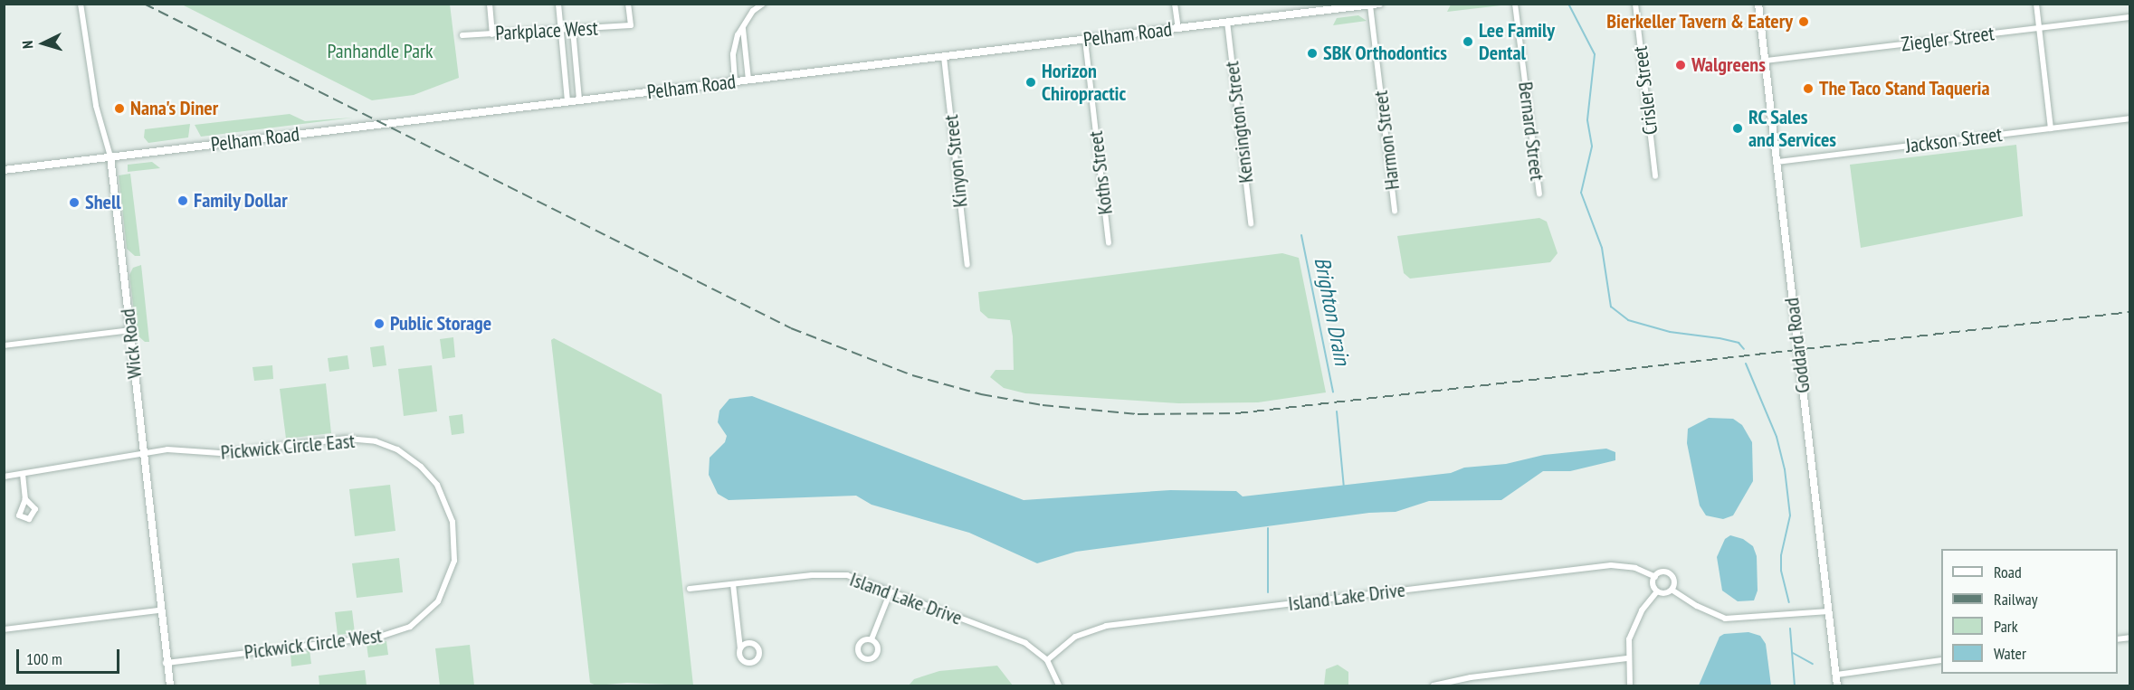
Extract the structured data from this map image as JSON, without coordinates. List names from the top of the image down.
{
  "streets": {
    "main road": ["Pelham Road", "Goddard Road"],
    "street": [
      "Parkplace West",
      "Ziegler Street",
      "Crisler Street",
      "Kensington Street",
      "Bernard Street",
      "Harmon Street",
      "Jackson Street",
      "Kinyon Street",
      "Koths Street",
      "Wick Road",
      "Pickwick Circle East",
      "Island Lake Drive",
      "Pickwick Circle West"
    ]
  },
  "crossings": [
    ["Pelham Road", "Kensington Street"],
    ["Pelham Road", "Harmon Street"],
    ["Pelham Road", "Kinyon Street"],
    ["Pelham Road", "Koths Street"],
    ["Pelham Road", "Wick Road"],
    ["Ziegler Street", "Goddard Road"],
    ["Jackson Street", "Goddard Road"],
    ["Wick Road", "Pickwick Circle East"],
    ["Wick Road", "Pickwick Circle West"],
    ["Pickwick Circle East", "Pickwick Circle West"]
  ],
  "water": ["Brighton Drain"],
  "parks": ["Panhandle Park"],
  "places": [
    "Bierkeller Tavern & Eatery",
    "Lee Family Dental",
    "SBK Orthodontics",
    "Walgreens",
    "Horizon Chiropractic",
    "The Taco Stand Taqueria",
    "Nana's Diner",
    "RC Sales and Services",
    "Family Dollar",
    "Shell",
    "Public Storage"
  ],
  "legend": [
    "Road",
    "Railway",
    "Park",
    "Water"
  ],
  "scale_bar": "100 m",
  "north": "left"
}
